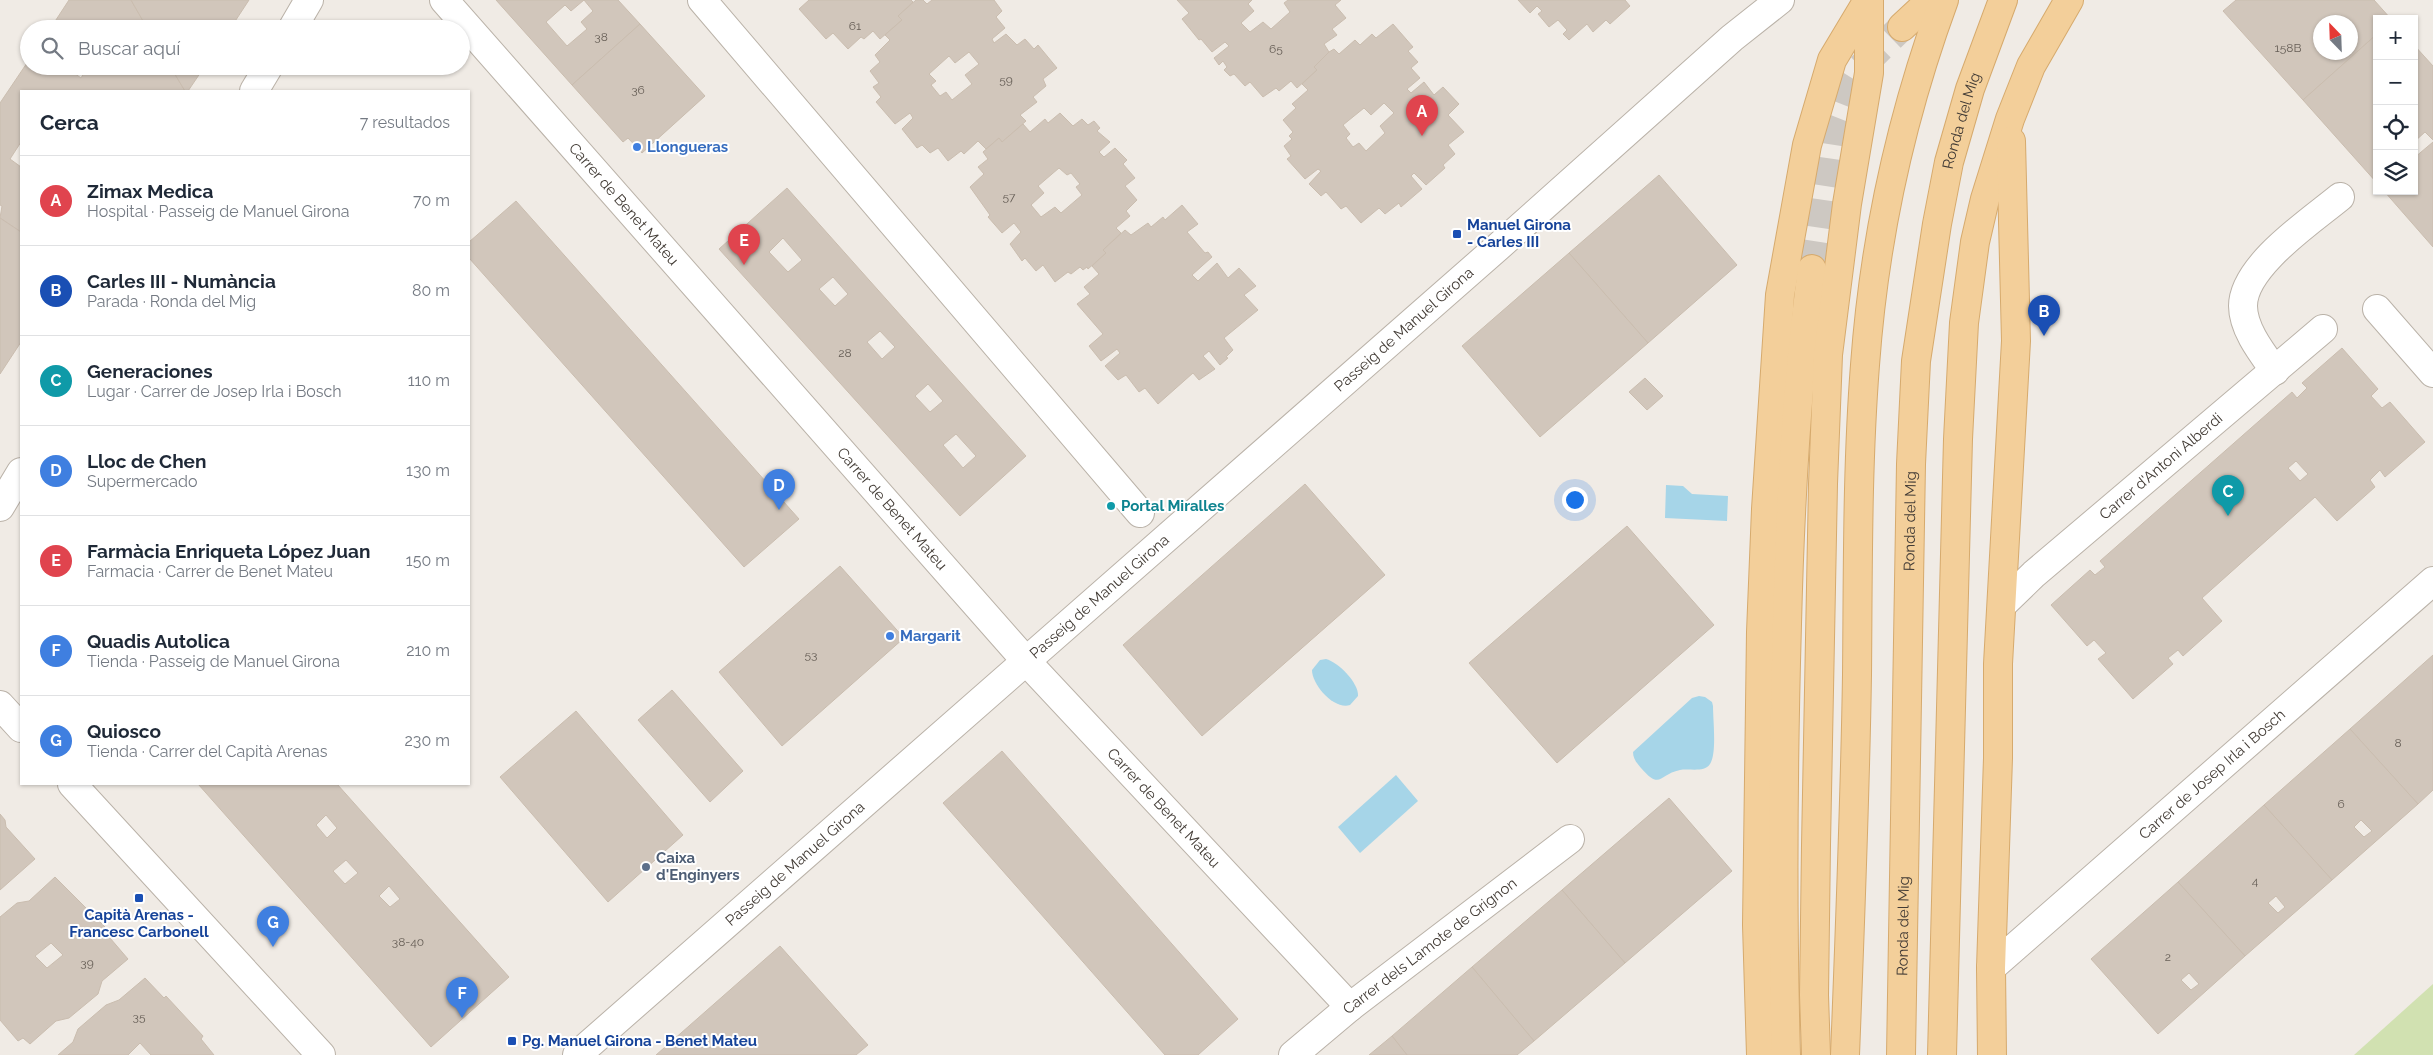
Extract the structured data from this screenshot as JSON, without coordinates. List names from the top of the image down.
{
  "streets": {
    "main road": ["Ronda del Mig"],
    "street": [
      "Carrer de Benet Mateu",
      "Passeig de Manuel Girona",
      "Carrer d'Antoni Alberdi",
      "Carrer de Josep Irla i Bosch",
      "Carrer dels Lamote de Grignon"
    ]
  },
  "crossings": [
    ["Carrer de Benet Mateu", "Passeig de Manuel Girona"],
    ["Carrer de Benet Mateu", "Carrer dels Lamote de Grignon"]
  ],
  "places": {
    "other": [
      "Llongueras",
      "Portal Miralles",
      "Margarit",
      "Caixa d'Enginyers"
    ],
    "transit": ["Manuel Girona - Carles III", "Capità Arenas - Francesc Carbonell", "Pg. Manuel Girona - Benet Mateu"]
  },
  "house_numbers": [
    "61",
    "38",
    "158B",
    "65",
    "59",
    "36",
    "57",
    "28",
    "53",
    "8",
    "6",
    "4",
    "38-40",
    "2",
    "39",
    "35"
  ],
  "north": "top left",
  "page": {
    "map_buttons": ["+", "−"],
    "search": "Buscar aquí",
    "heading": ["Cerca", "7 resultados"],
    "pins": [
      "A",
      "E",
      "B",
      "D",
      "C",
      "G",
      "F"
    ],
    "list": [
      {
        "mark": "A",
        "name": "Zimax Medica",
        "note": "Hospital · Passeig de Manuel Girona",
        "value": "70 m"
      },
      {
        "mark": "B",
        "name": "Carles III - Numància",
        "note": "Parada · Ronda del Mig",
        "value": "80 m"
      },
      {
        "mark": "C",
        "name": "Generaciones",
        "note": "Lugar · Carrer de Josep Irla i Bosch",
        "value": "110 m"
      },
      {
        "mark": "D",
        "name": "Lloc de Chen",
        "note": "Supermercado",
        "value": "130 m"
      },
      {
        "mark": "E",
        "name": "Farmàcia Enriqueta López Juan",
        "note": "Farmacia · Carrer de Benet Mateu",
        "value": "150 m"
      },
      {
        "mark": "F",
        "name": "Quadis Autolica",
        "note": "Tienda · Passeig de Manuel Girona",
        "value": "210 m"
      },
      {
        "mark": "G",
        "name": "Quiosco",
        "note": "Tienda · Carrer del Capità Arenas",
        "value": "230 m"
      }
    ]
  }
}
